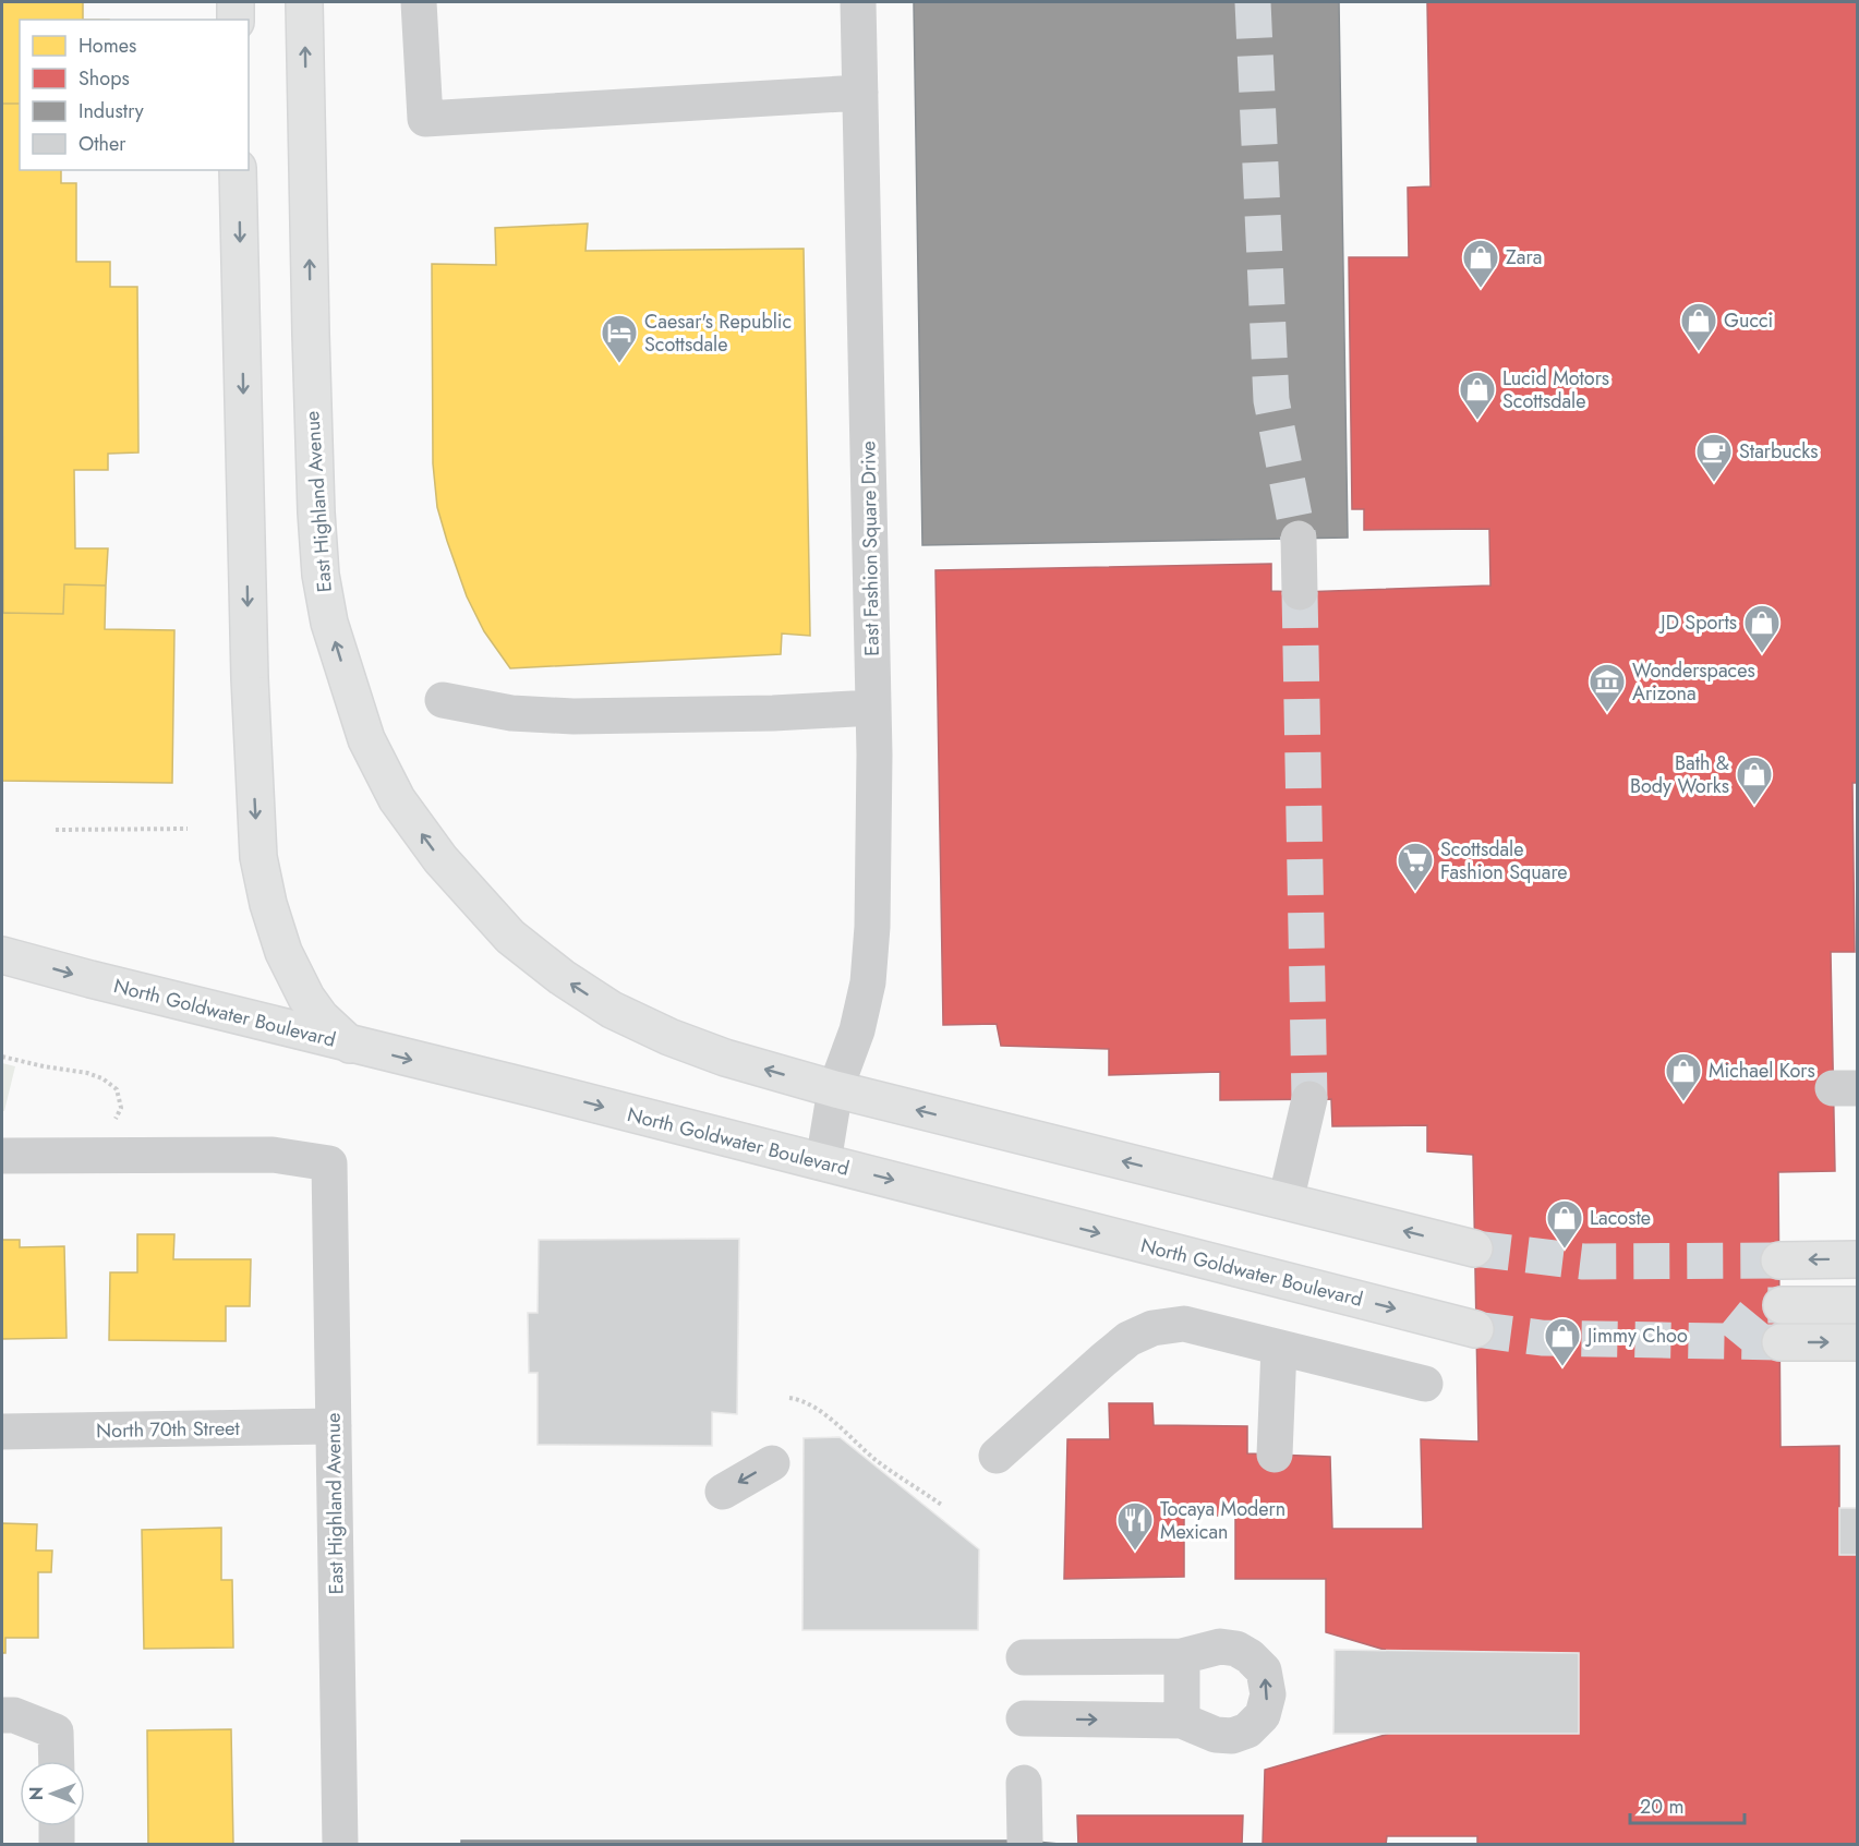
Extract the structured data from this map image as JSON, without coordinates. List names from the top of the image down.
{
  "streets": {
    "main road": ["East Highland Avenue", "North Goldwater Boulevard"],
    "street": ["East Fashion Square Drive", "North 70th Street"]
  },
  "crossings": [
    ["East Highland Avenue", "East Fashion Square Drive"],
    ["East Highland Avenue", "North 70th Street"],
    ["East Fashion Square Drive", "North Goldwater Boulevard"]
  ],
  "places": {
    "shop": [
      "Zara",
      "Gucci",
      "Lucid Motors Scottsdale",
      "JD Sports",
      "Bath & Body Works",
      "Michael Kors",
      "Lacoste",
      "Jimmy Choo"
    ],
    "hotel": ["Caesar's Republic Scottsdale"],
    "cafe": ["Starbucks"],
    "museum": ["Wonderspaces Arizona"],
    "supermarket": ["Scottsdale Fashion Square"],
    "restaurant": ["Tocaya Modern Mexican"]
  },
  "legend": [
    "Homes",
    "Shops",
    "Industry",
    "Other"
  ],
  "scale_bar": "20 m",
  "north": "left"
}
